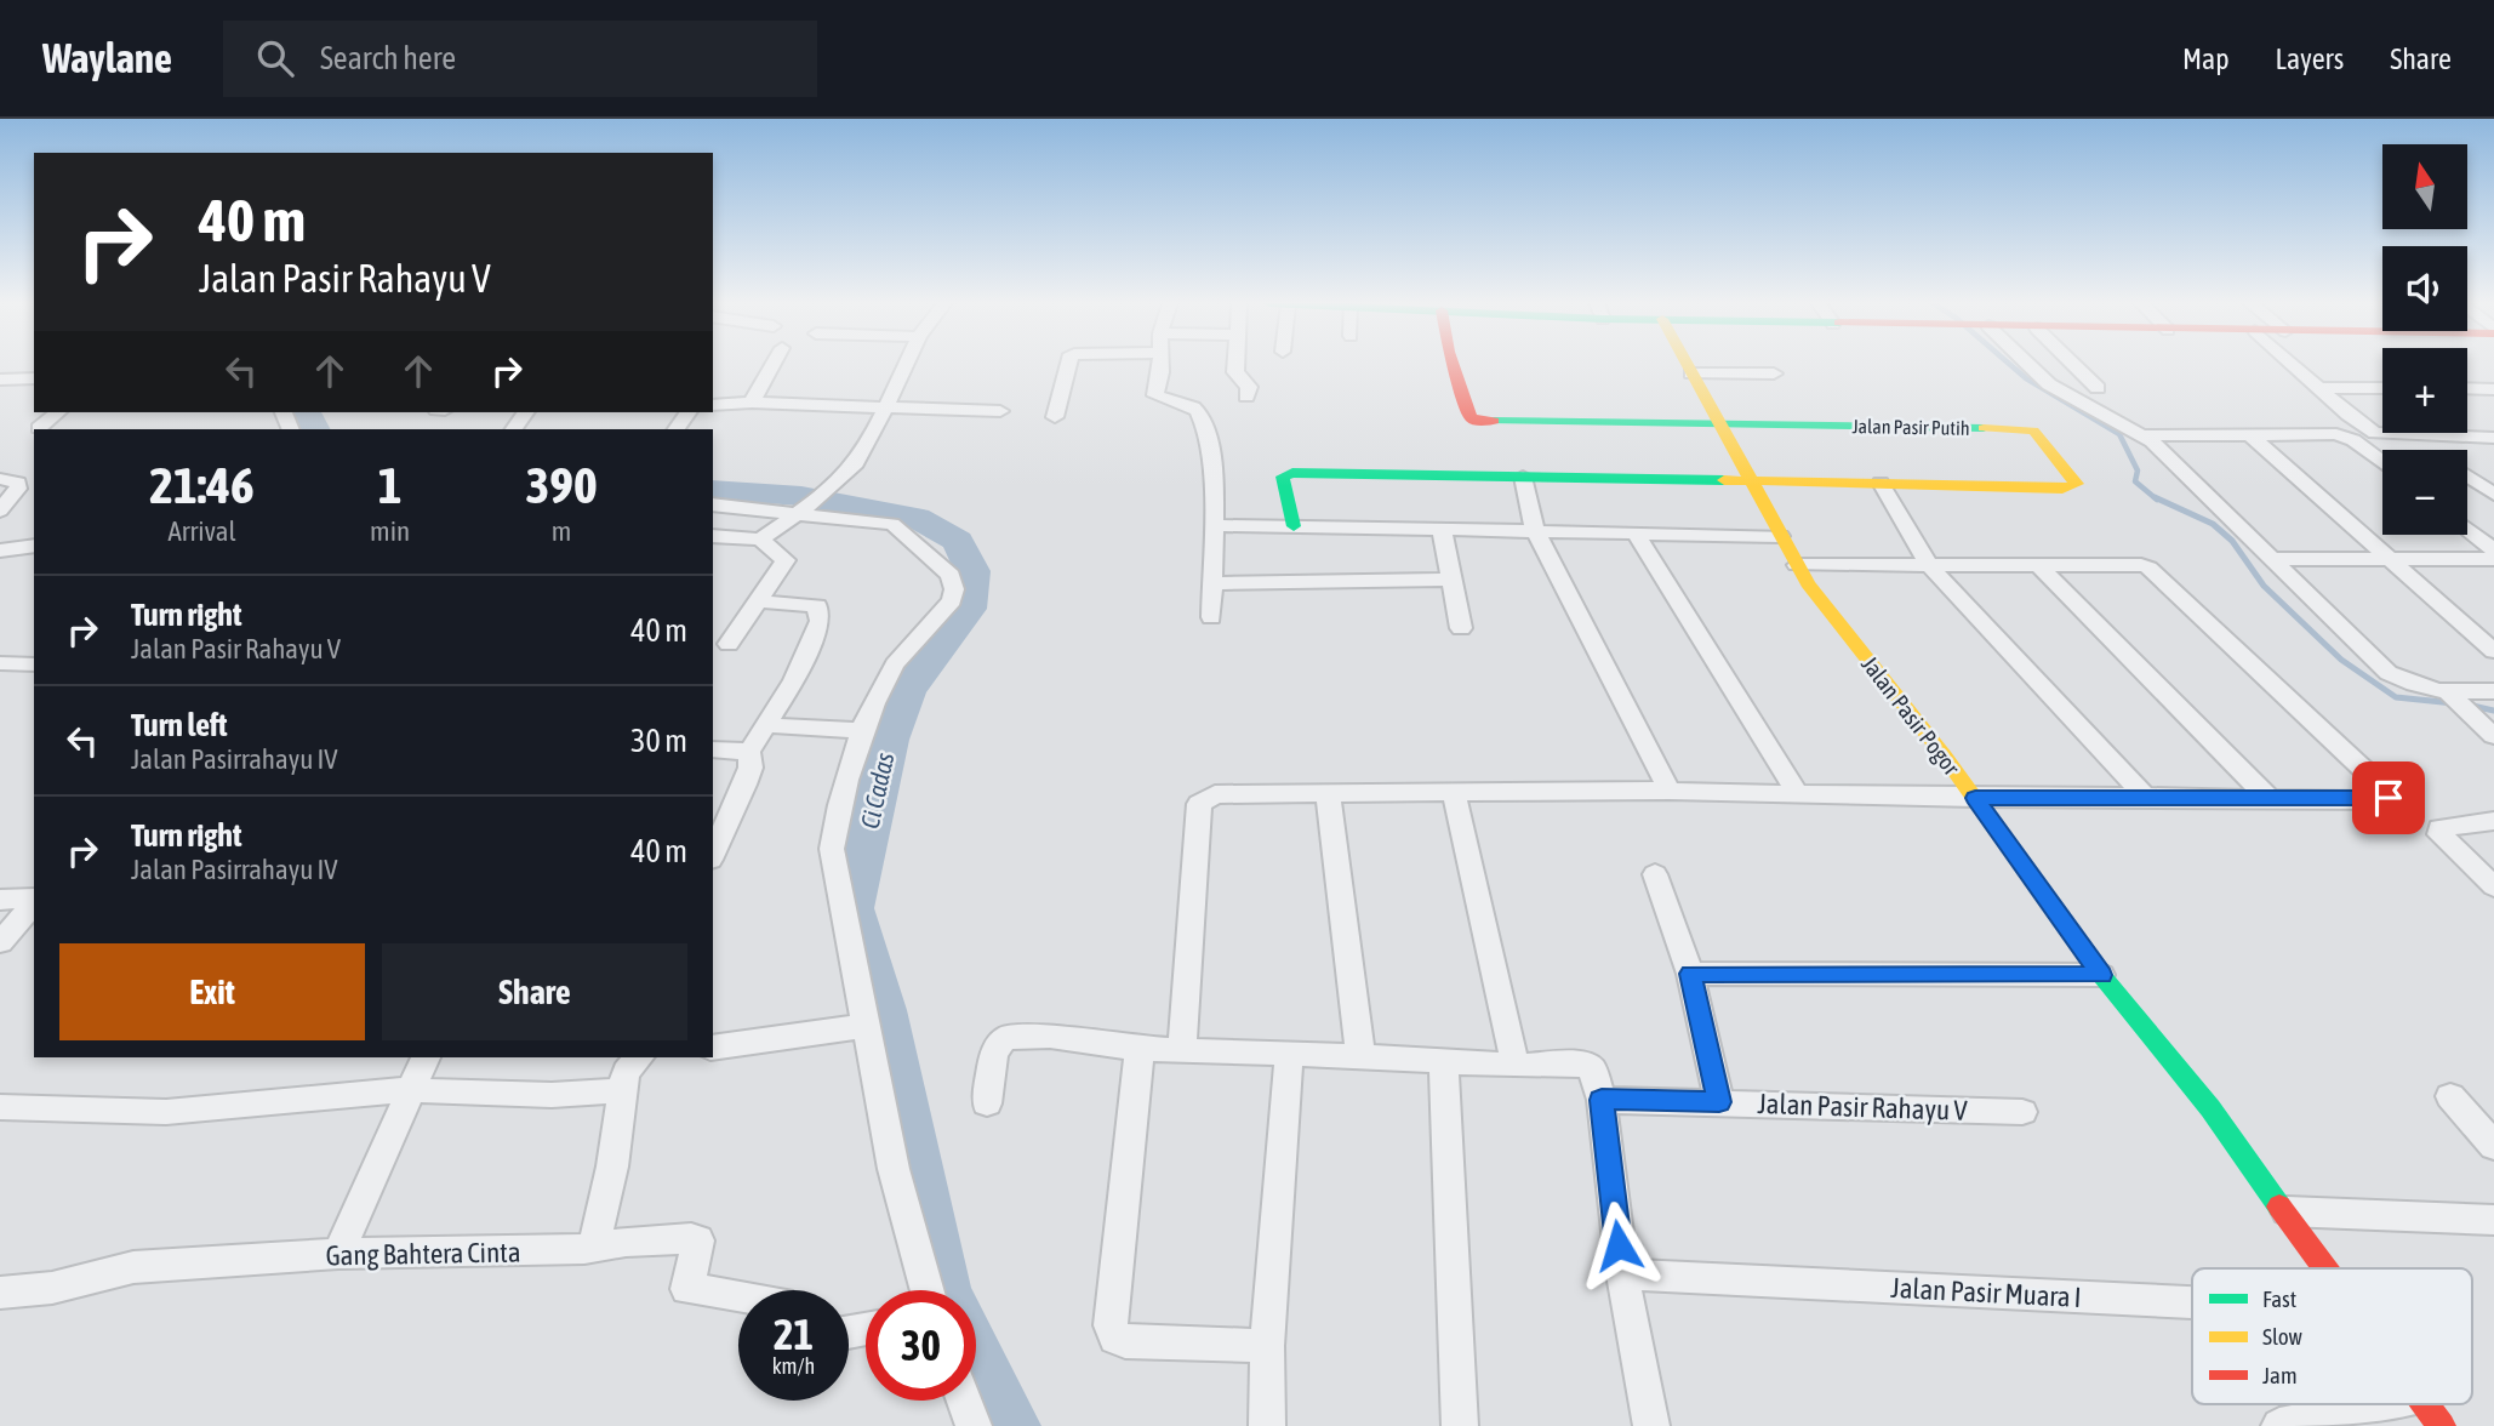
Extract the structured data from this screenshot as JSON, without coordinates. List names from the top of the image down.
{
  "streets": {
    "street": [
      "Jalan Pasir Putih",
      "Jalan Pasir Pogor",
      "Jalan Pasir Rahayu V",
      "Gang Bahtera Cinta",
      "Jalan Pasir Muara I"
    ]
  },
  "crossings": [
    ["Jalan Pasir Putih", "Jalan Pasir Pogor"]
  ],
  "water": ["Ci Cadas"],
  "legend": ["Fast", "Slow", "Jam"],
  "north": "top",
  "page": {
    "header": "Waylane",
    "search": "Search here",
    "nav": ["Map", "Layers", "Share"],
    "map_buttons": ["+", "−"],
    "turn": ["40 m", "Jalan Pasir Rahayu V"],
    "eta": [
      "21:46",
      "Arrival",
      "1",
      "min",
      "390",
      "m"
    ],
    "list": [
      {
        "name": "Turn right",
        "note": "Jalan Pasir Rahayu V",
        "value": "40 m"
      },
      {
        "name": "Turn left",
        "note": "Jalan Pasirrahayu IV",
        "value": "30 m"
      },
      {
        "name": "Turn right",
        "note": "Jalan Pasirrahayu IV",
        "value": "40 m"
      }
    ],
    "buttons": ["Exit", "Share"],
    "speed": "21 km/h",
    "limit": "30"
  }
}
